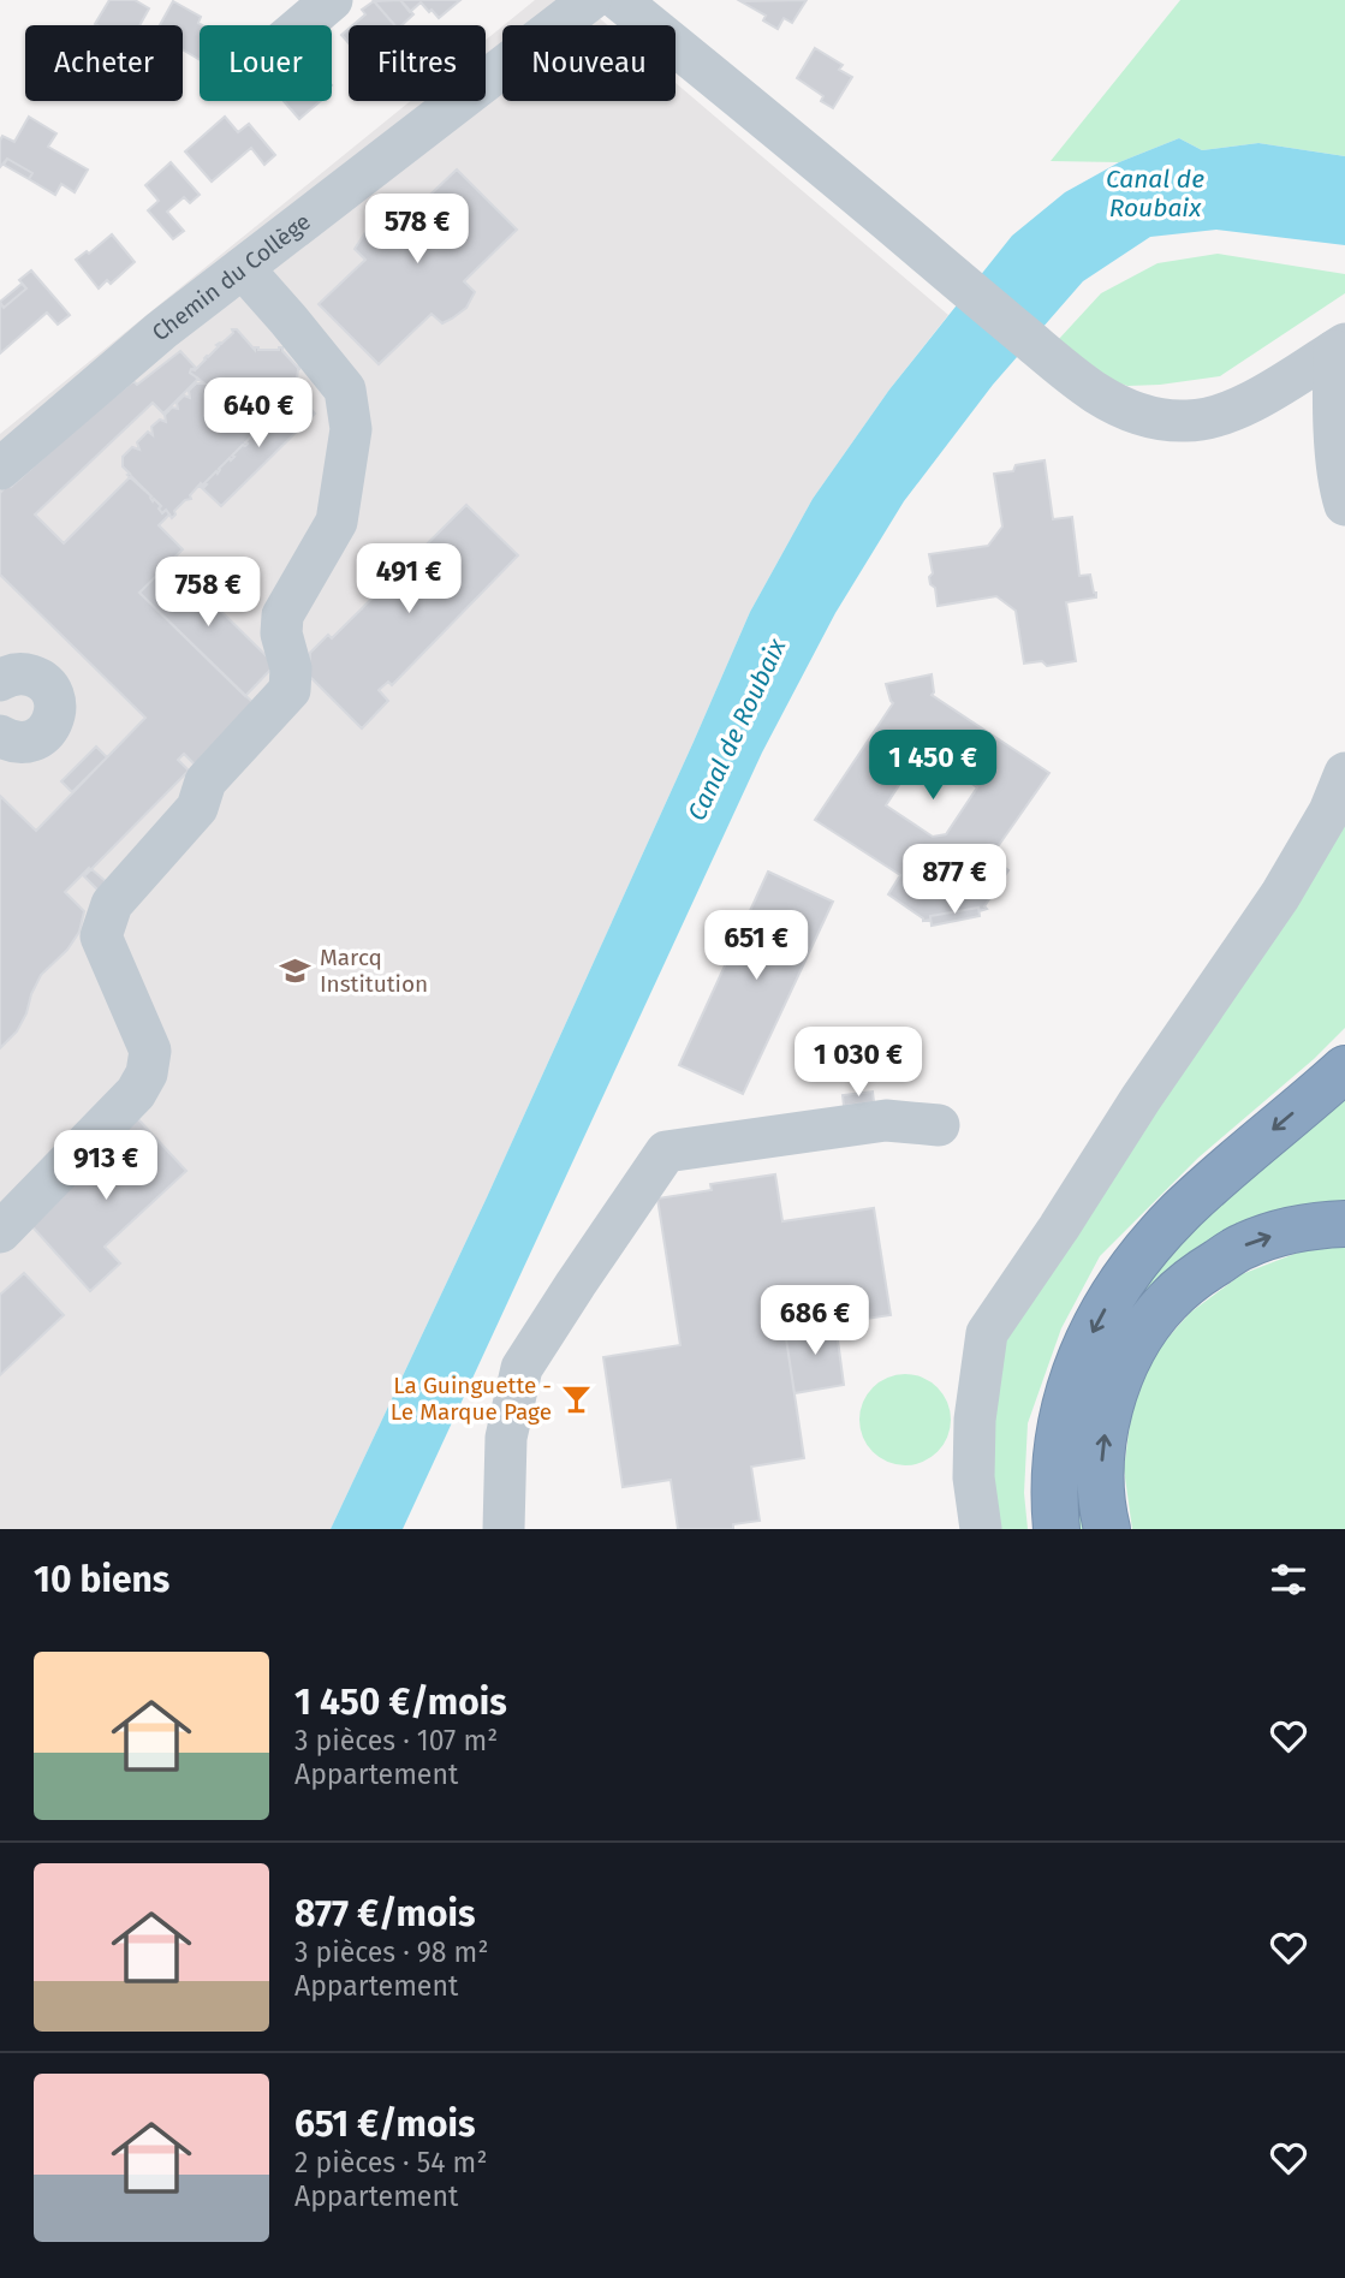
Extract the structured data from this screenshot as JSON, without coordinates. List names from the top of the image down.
{
  "streets": {
    "street": ["Chemin du Collège"]
  },
  "water": ["Canal de Roubaix"],
  "places": {
    "school or university": ["Marcq Institution"],
    "bar": ["La Guinguette - Le Marque Page"]
  },
  "page": {
    "chip": [
      "Acheter",
      "Louer",
      "Filtres",
      "Nouveau"
    ],
    "price": [
      "578 €",
      "640 €",
      "491 €",
      "758 €",
      "1 450 €",
      "877 €",
      "651 €",
      "1 030 €",
      "913 €",
      "686 €"
    ],
    "heading": "10 biens",
    "list": [
      {
        "name": "1 450 €/mois",
        "note": "3 pièces · 107 m² · Appartement"
      },
      {
        "name": "877 €/mois",
        "note": "3 pièces · 98 m² · Appartement"
      },
      {
        "name": "651 €/mois",
        "note": "2 pièces · 54 m² · Appartement"
      }
    ]
  }
}
